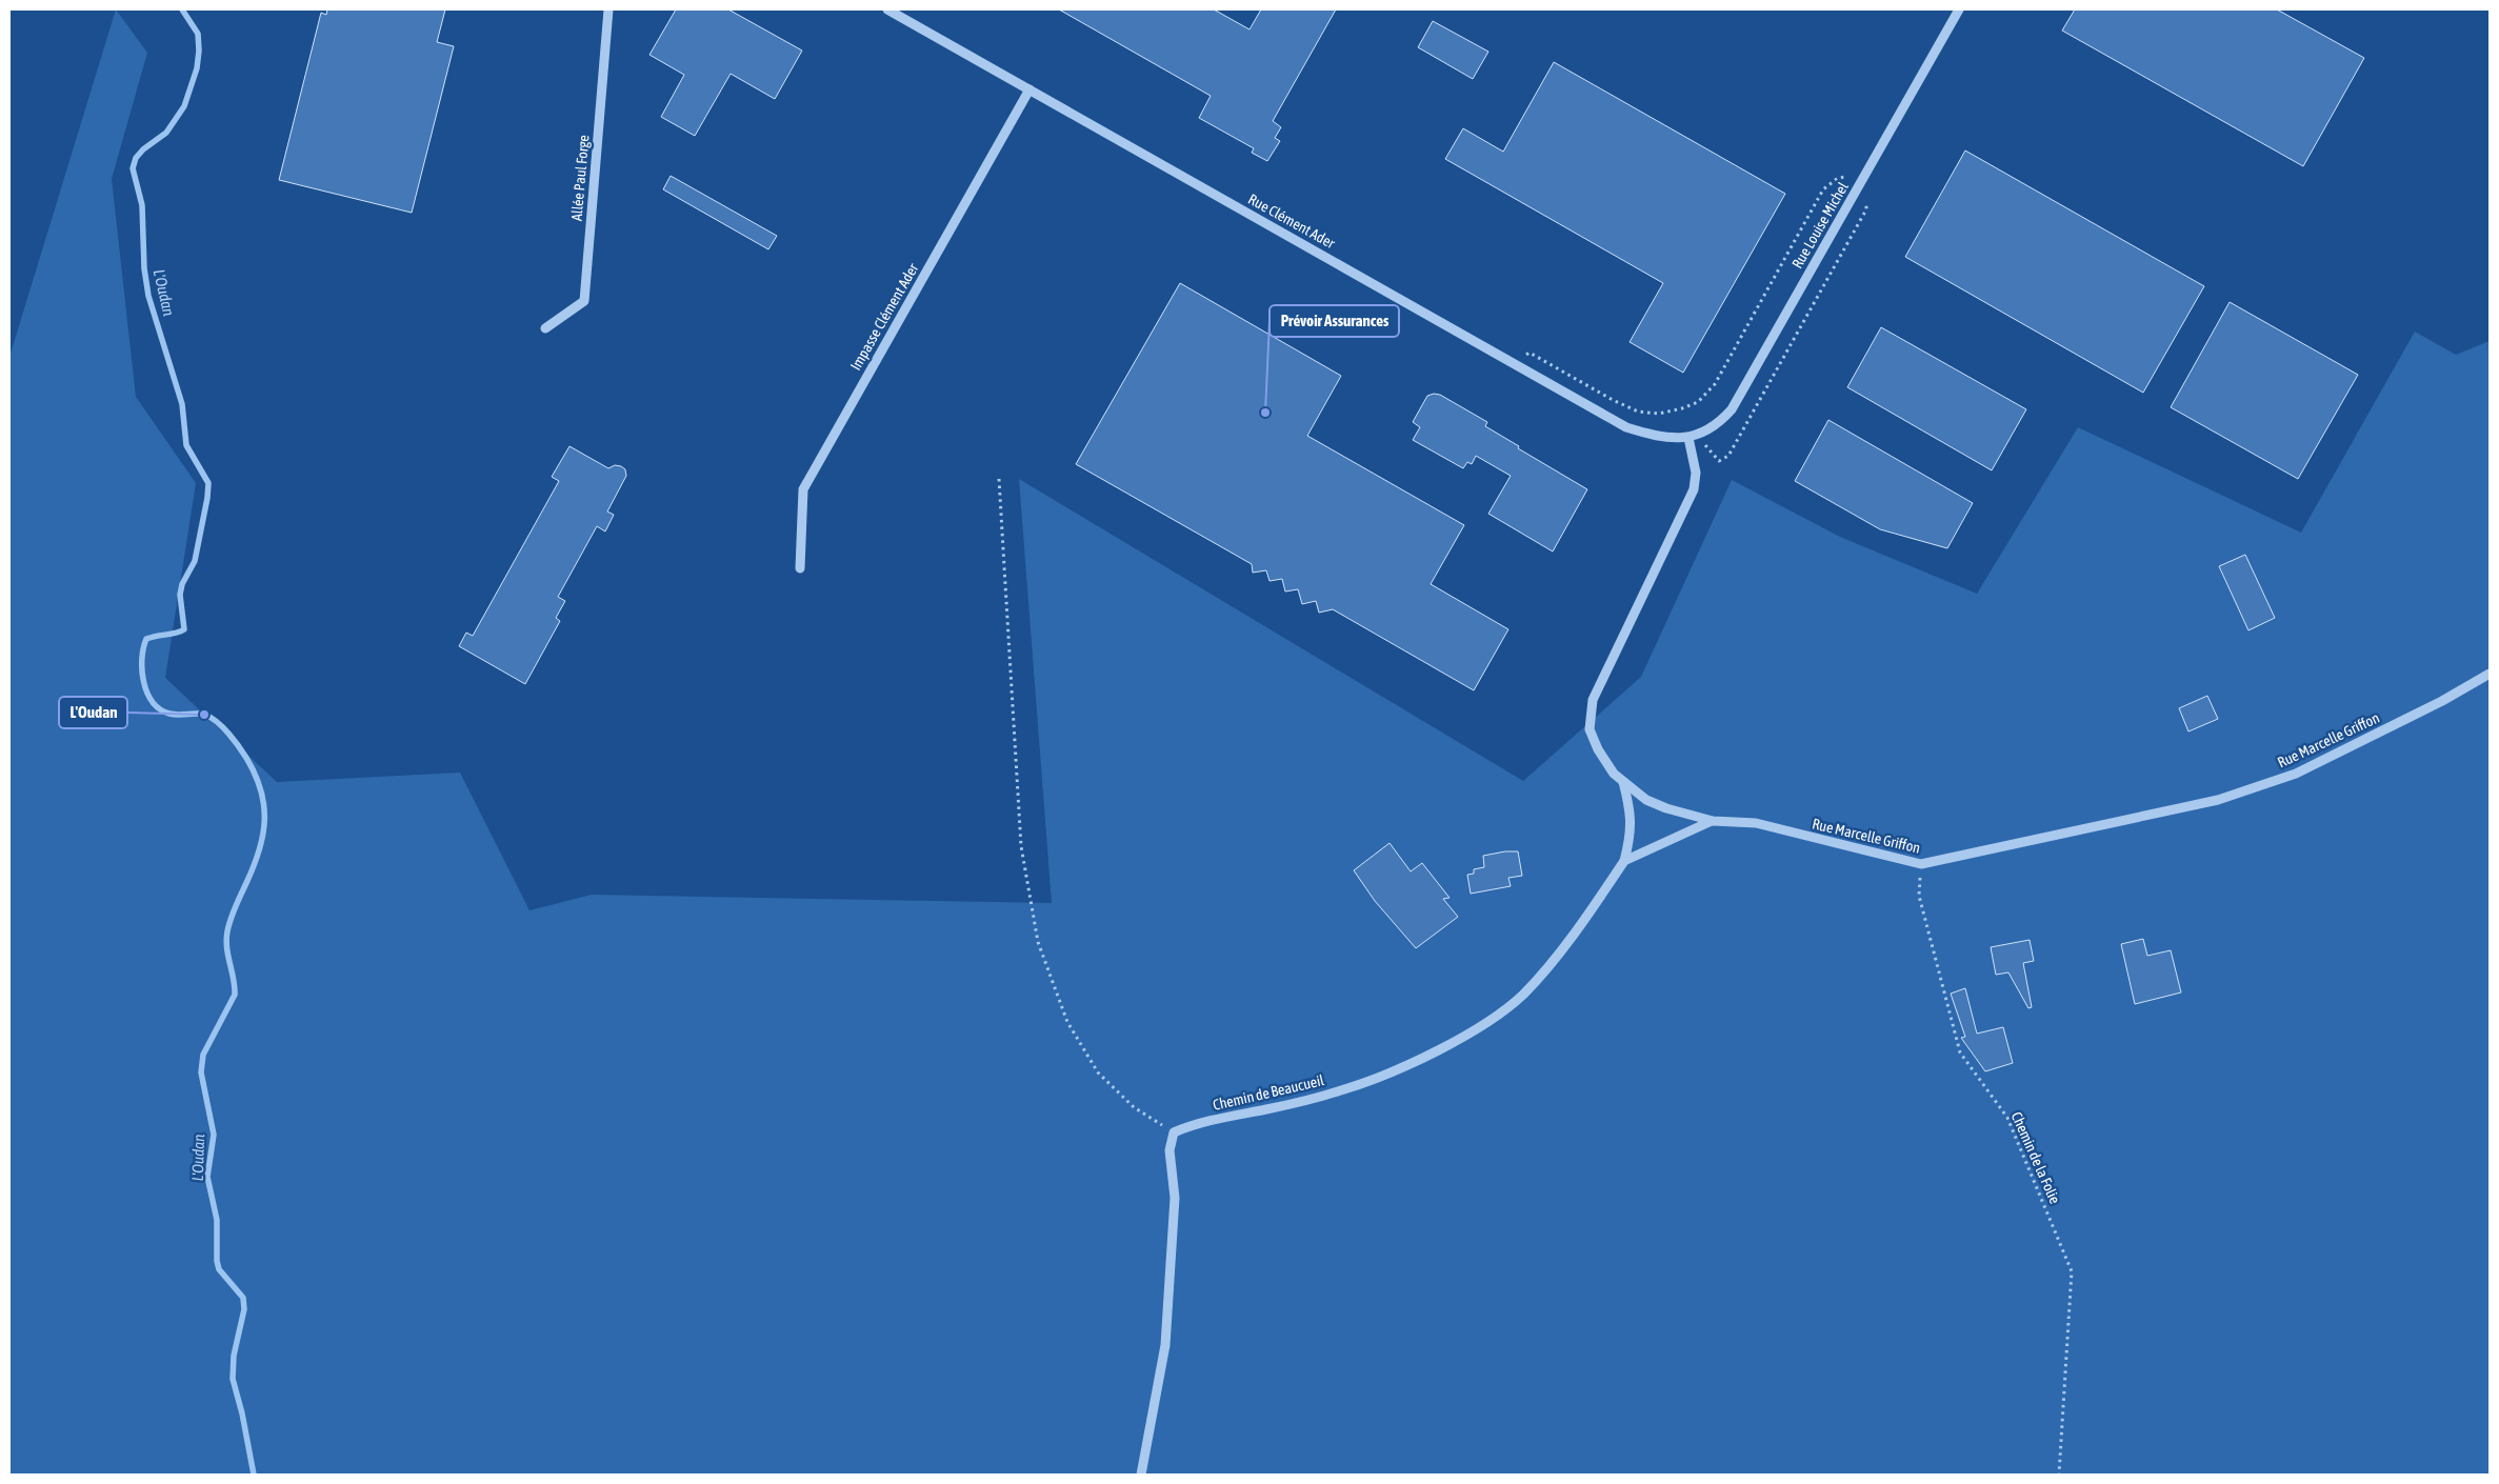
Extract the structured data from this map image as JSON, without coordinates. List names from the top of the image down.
{
  "streets": {
    "street": [
      "Allée Paul Forge",
      "Rue Clément Ader",
      "Rue Louise Michel",
      "Impasse Clément Ader",
      "Rue Marcelle Griffon",
      "Chemin de Beaucueil"
    ],
    "path": ["Chemin de la Folie"]
  },
  "crossings": [
    ["Rue Clément Ader", "Rue Louise Michel"],
    ["Rue Clément Ader", "Impasse Clément Ader"],
    ["Rue Clément Ader", "Rue Marcelle Griffon"],
    ["Rue Louise Michel", "Rue Marcelle Griffon"],
    ["Rue Marcelle Griffon", "Chemin de Beaucueil"],
    ["Rue Marcelle Griffon", "Chemin de la Folie"]
  ],
  "water": ["L'Oudan"],
  "places": ["Prévoir Assurances", "L'Oudan"]
}
